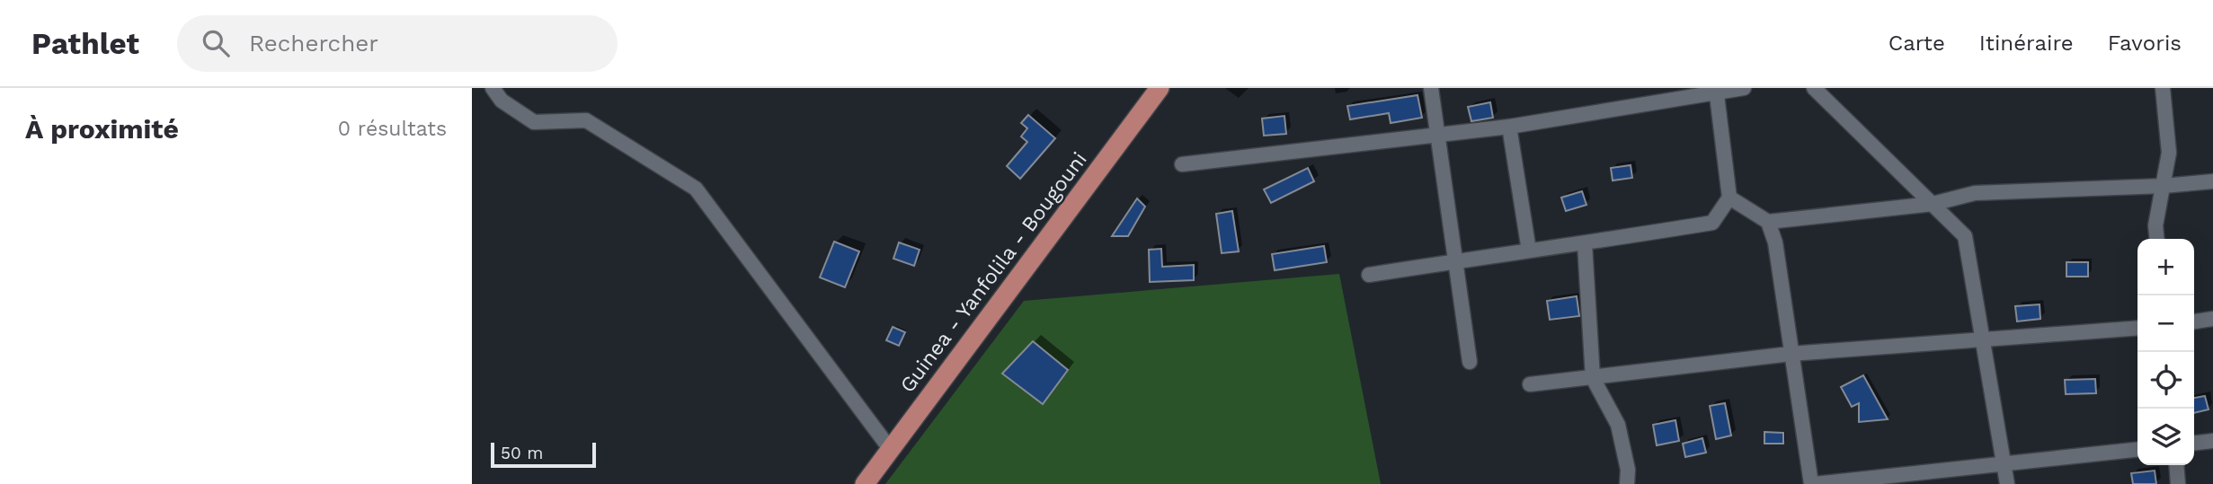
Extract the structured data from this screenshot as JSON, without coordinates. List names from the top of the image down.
{
  "streets": {
    "main road": ["Guinea - Yanfolila - Bougouni"]
  },
  "scale_bar": "50 m",
  "page": {
    "header": "Pathlet",
    "search": "Rechercher",
    "nav": ["Carte", "Itinéraire", "Favoris"],
    "heading": ["À proximité", "0 résultats"],
    "map_buttons": ["+", "−"],
    "scale": "50 m"
  }
}
